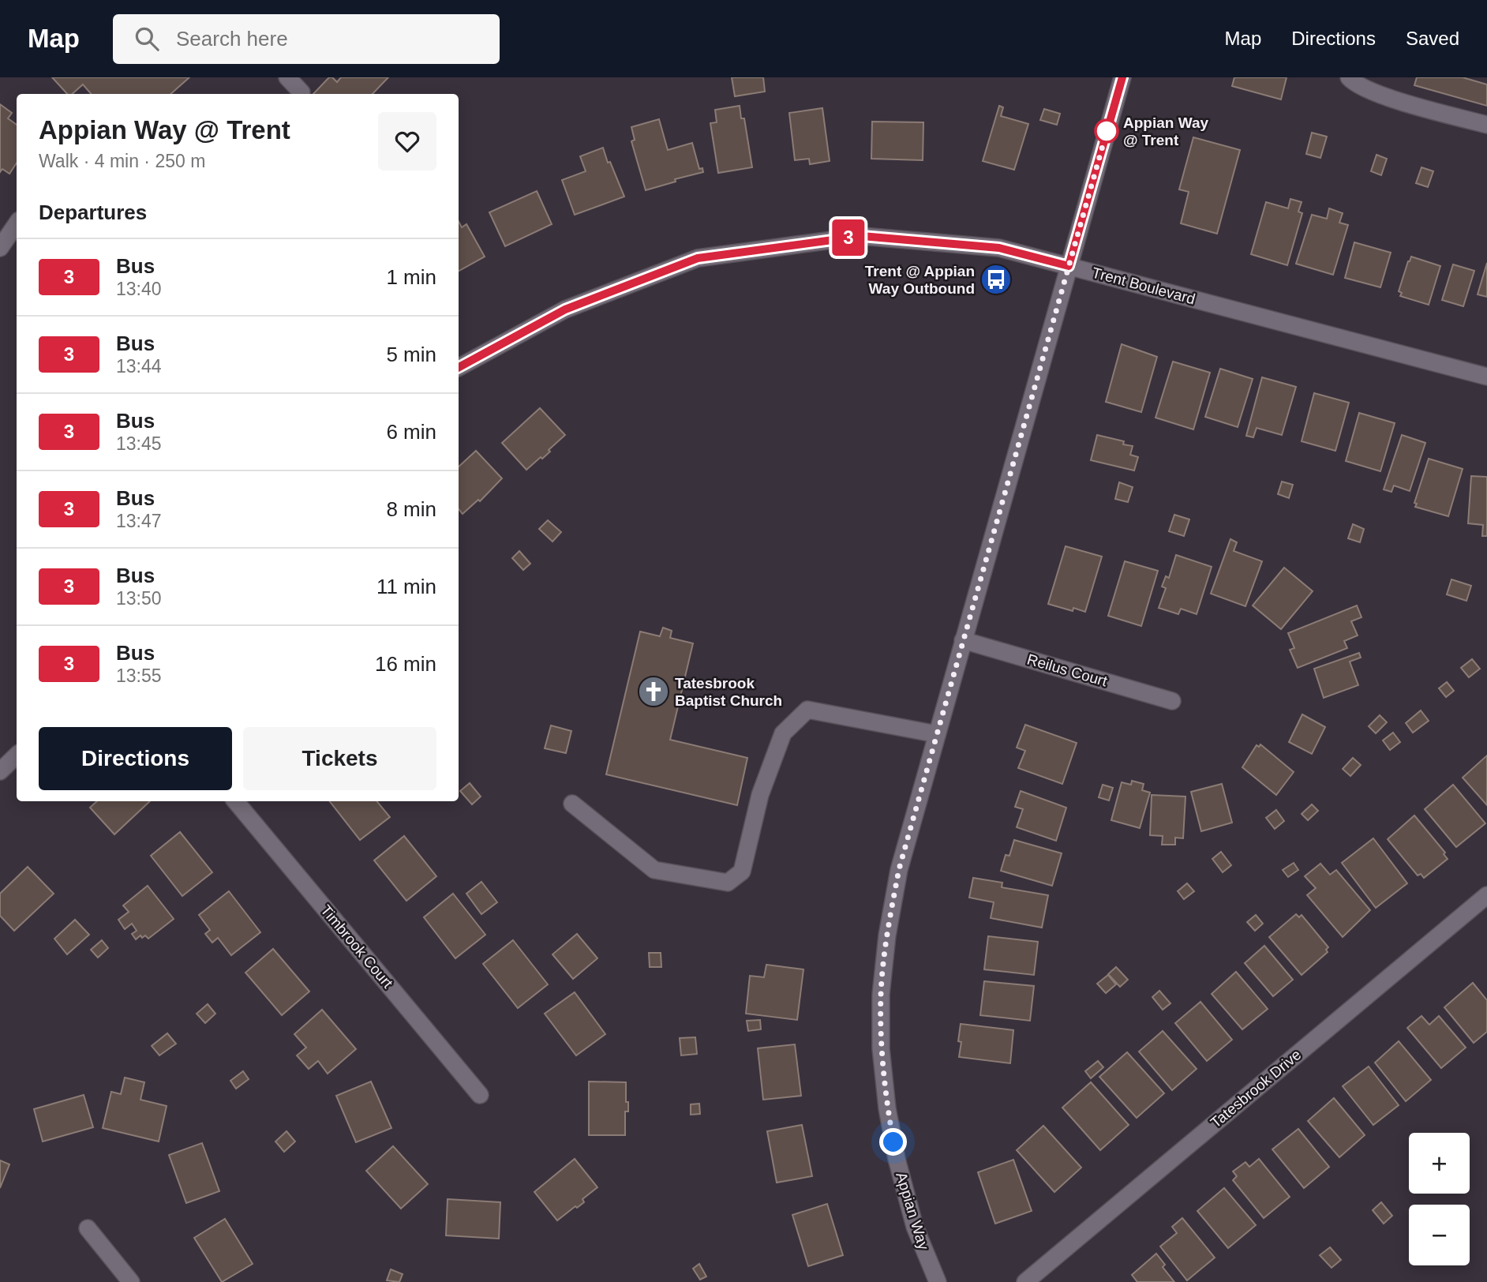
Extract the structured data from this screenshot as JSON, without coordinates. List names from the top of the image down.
{
  "streets": {
    "street": [
      "Trent Boulevard",
      "Reilus Court",
      "Timbrook Court",
      "Tatesbrook Drive",
      "Appian Way"
    ]
  },
  "crossings": [
    ["Trent Boulevard", "Appian Way"],
    ["Reilus Court", "Appian Way"]
  ],
  "places": {
    "other": ["Appian Way @ Trent"],
    "bus stop": ["Trent @ Appian Way Outbound"],
    "church": ["Tatesbrook Baptist Church"]
  },
  "lines": ["bus line 3"],
  "page": {
    "header": "Map",
    "search": "Search here",
    "nav": ["Map", "Directions", "Saved"],
    "on_map": "3",
    "heading": [
      ["Appian Way @ Trent", "Walk · 4 min · 250 m"],
      "Departures"
    ],
    "list": [
      {
        "mark": "3",
        "name": "Bus",
        "note": "13:40",
        "value": "1 min"
      },
      {
        "mark": "3",
        "name": "Bus",
        "note": "13:44",
        "value": "5 min"
      },
      {
        "mark": "3",
        "name": "Bus",
        "note": "13:45",
        "value": "6 min"
      },
      {
        "mark": "3",
        "name": "Bus",
        "note": "13:47",
        "value": "8 min"
      },
      {
        "mark": "3",
        "name": "Bus",
        "note": "13:50",
        "value": "11 min"
      },
      {
        "mark": "3",
        "name": "Bus",
        "note": "13:55",
        "value": "16 min"
      }
    ],
    "buttons": ["Directions", "Tickets"],
    "map_buttons": ["+", "−"]
  }
}
